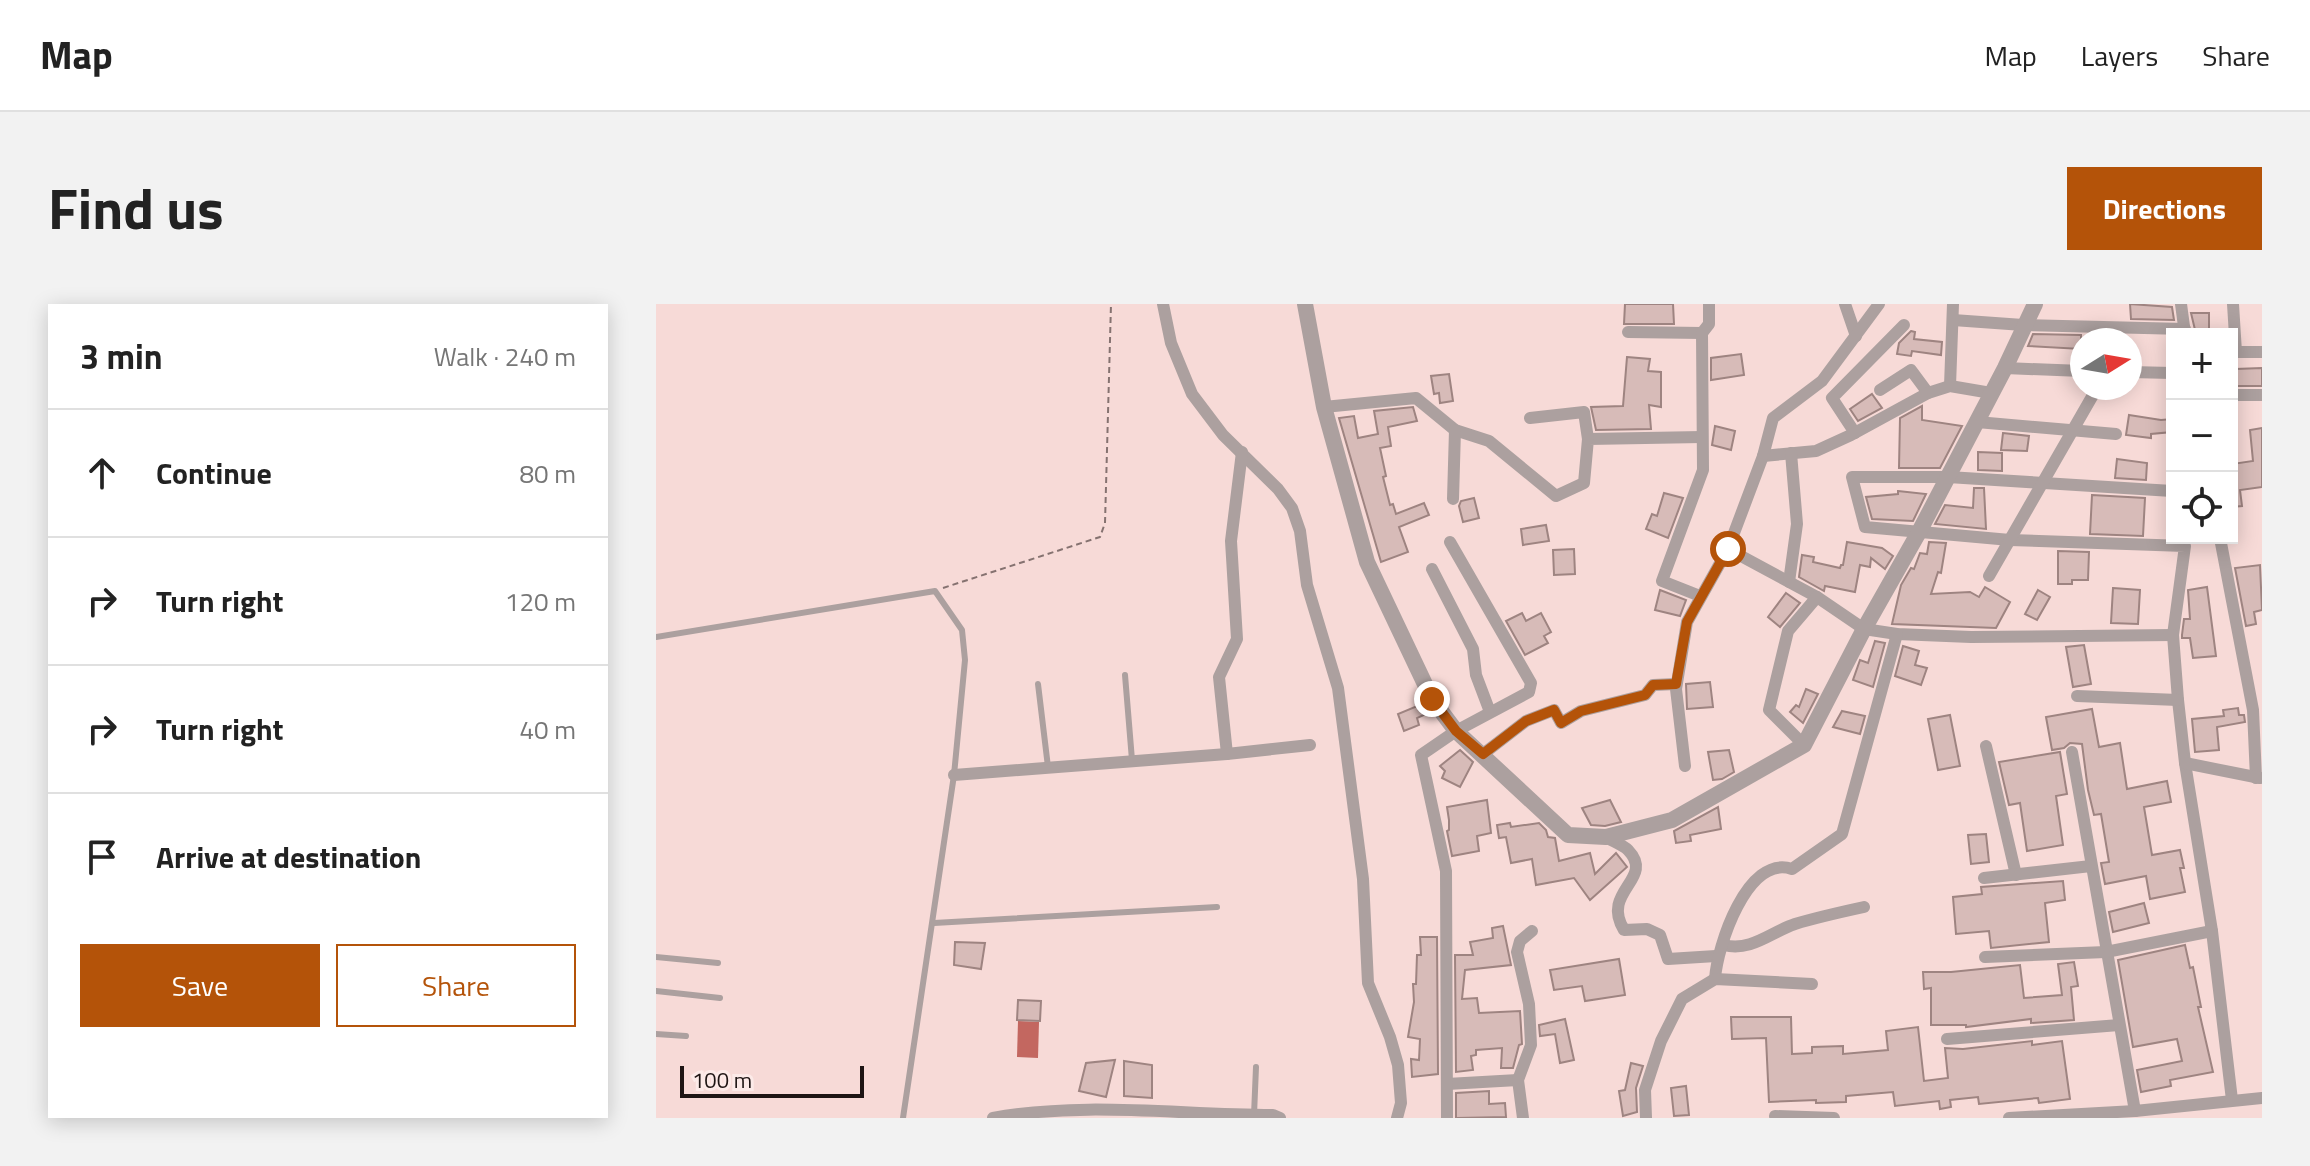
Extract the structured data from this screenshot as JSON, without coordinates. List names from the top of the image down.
{
  "scale_bar": "100 m",
  "north": "right",
  "page": {
    "header": "Map",
    "nav": ["Map", "Layers", "Share"],
    "title": "Find us",
    "buttons": [
      "Directions",
      ["Save", "Share"]
    ],
    "heading": ["3 min", "Walk · 240 m"],
    "map_buttons": ["+", "−"],
    "list": [
      ["Continue", "80 m"],
      ["Turn right", "120 m"],
      ["Turn right", "40 m"],
      "Arrive at destination"
    ],
    "scale": "100 m"
  }
}
